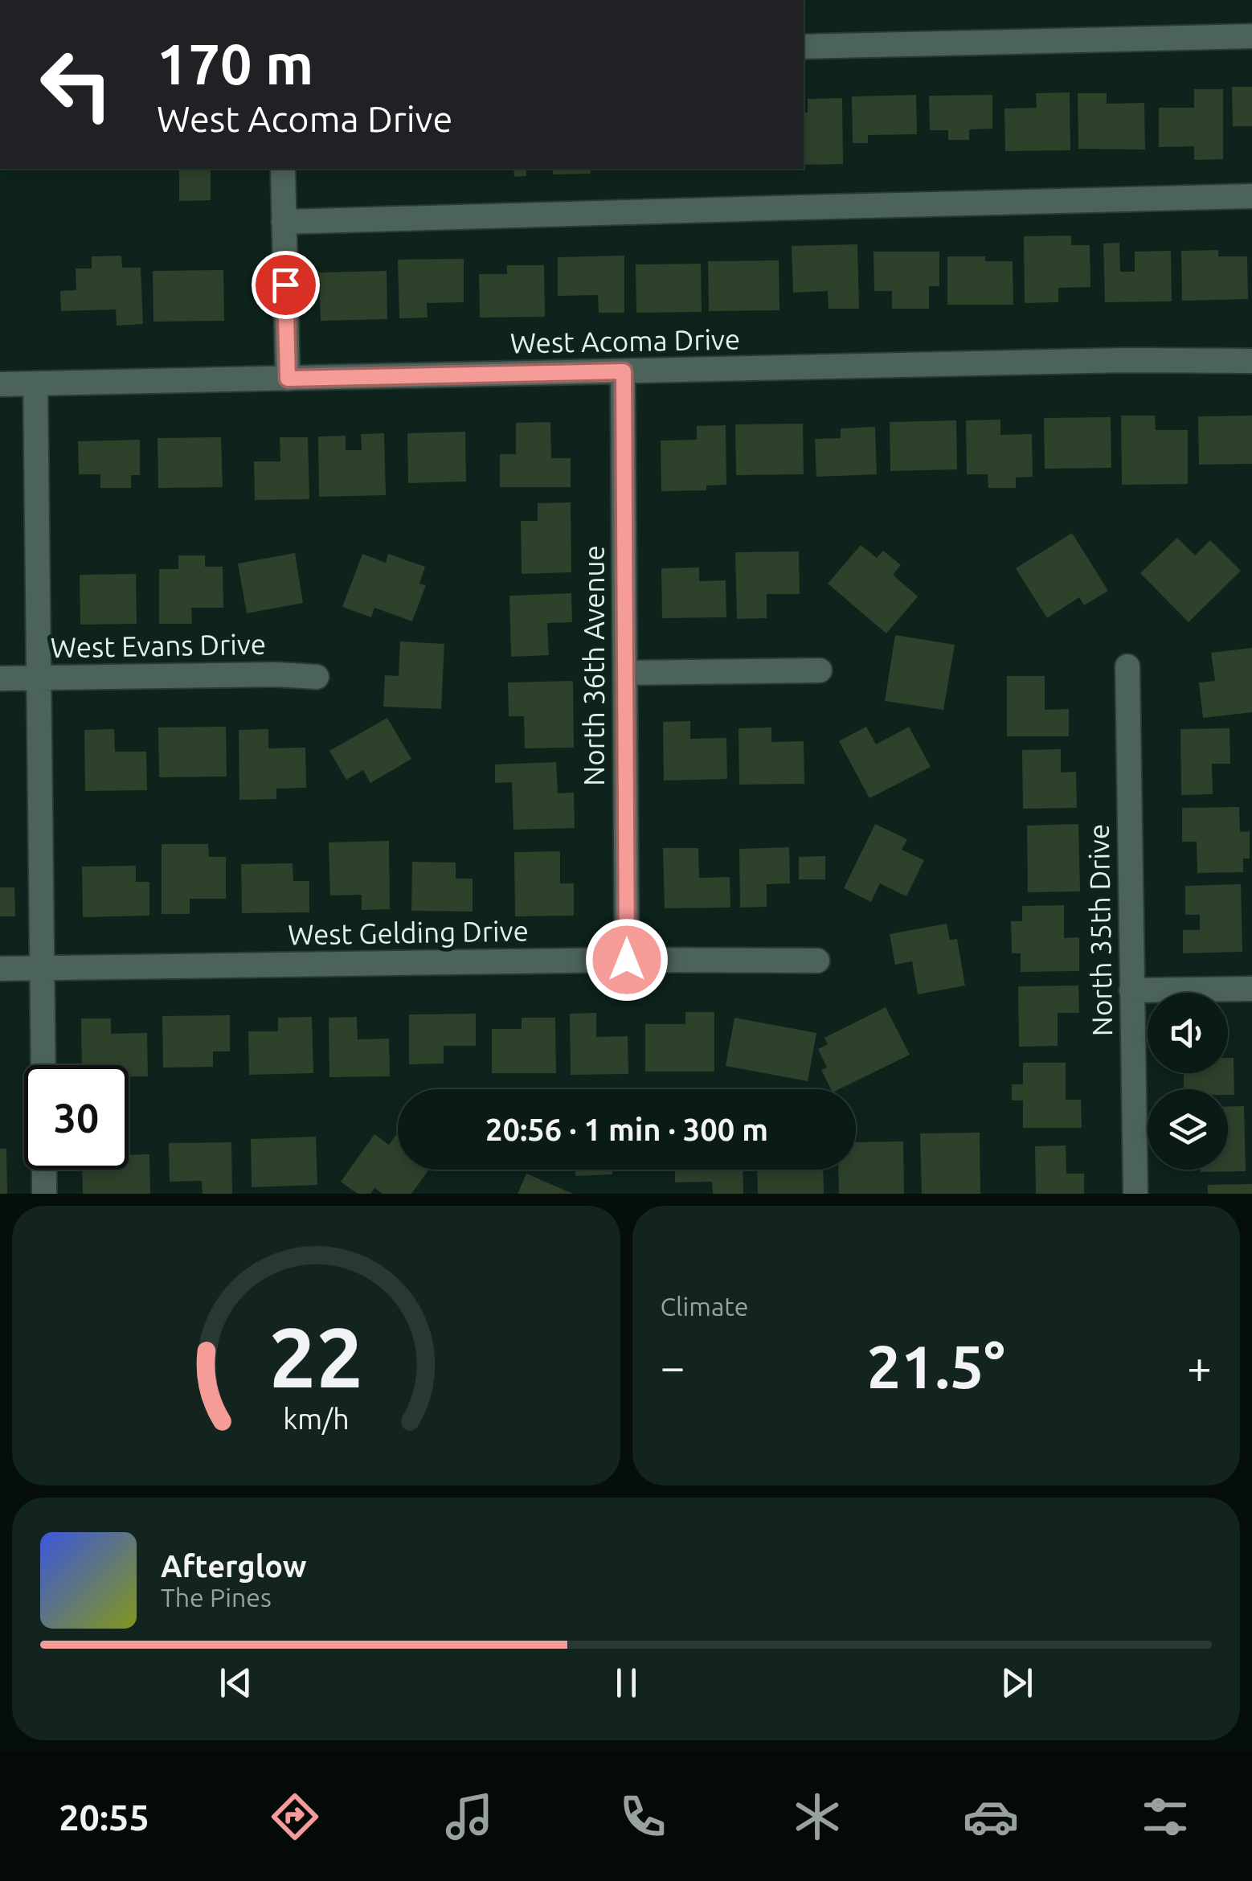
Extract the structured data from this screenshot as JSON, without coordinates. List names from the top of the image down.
{
  "streets": {
    "street": [
      "West Acoma Drive",
      "West Evans Drive",
      "North 36th Avenue",
      "North 35th Drive",
      "West Gelding Drive"
    ]
  },
  "crossings": [
    ["West Acoma Drive", "North 36th Avenue"],
    ["North 36th Avenue", "West Gelding Drive"]
  ],
  "page": {
    "turn": ["170 m", "West Acoma Drive"],
    "limit": "30",
    "trip": "20:56 · 1 min · 300 m",
    "tile": "Climate",
    "heat": ["−", "21.5°", "+"],
    "song": ["Afterglow", "The Pines"],
    "tabs": "20:55",
    "gauge": ["22", "km/h"]
  }
}
